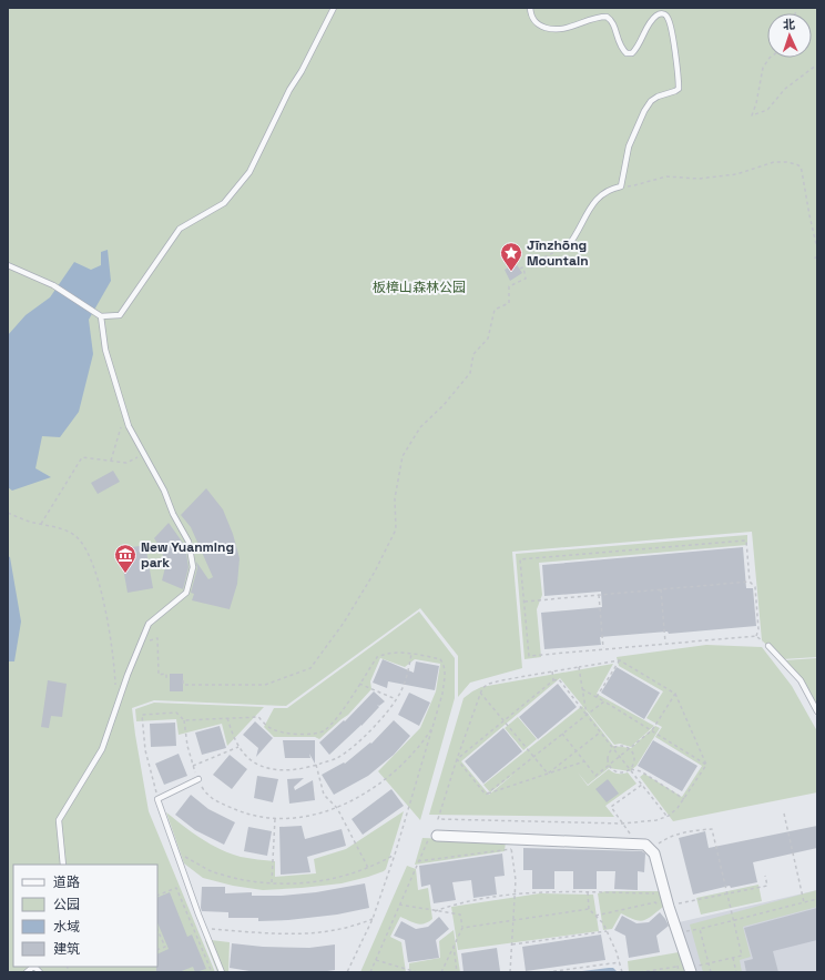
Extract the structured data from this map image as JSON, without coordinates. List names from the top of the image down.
{
  "parks": ["板樟山森林公园"],
  "places": {
    "place": ["Jīnzhōng Mountain"],
    "museum": ["New Yuanming park"]
  },
  "legend": [
    "道路",
    "公园",
    "水域",
    "建筑"
  ],
  "north": "top"
}
